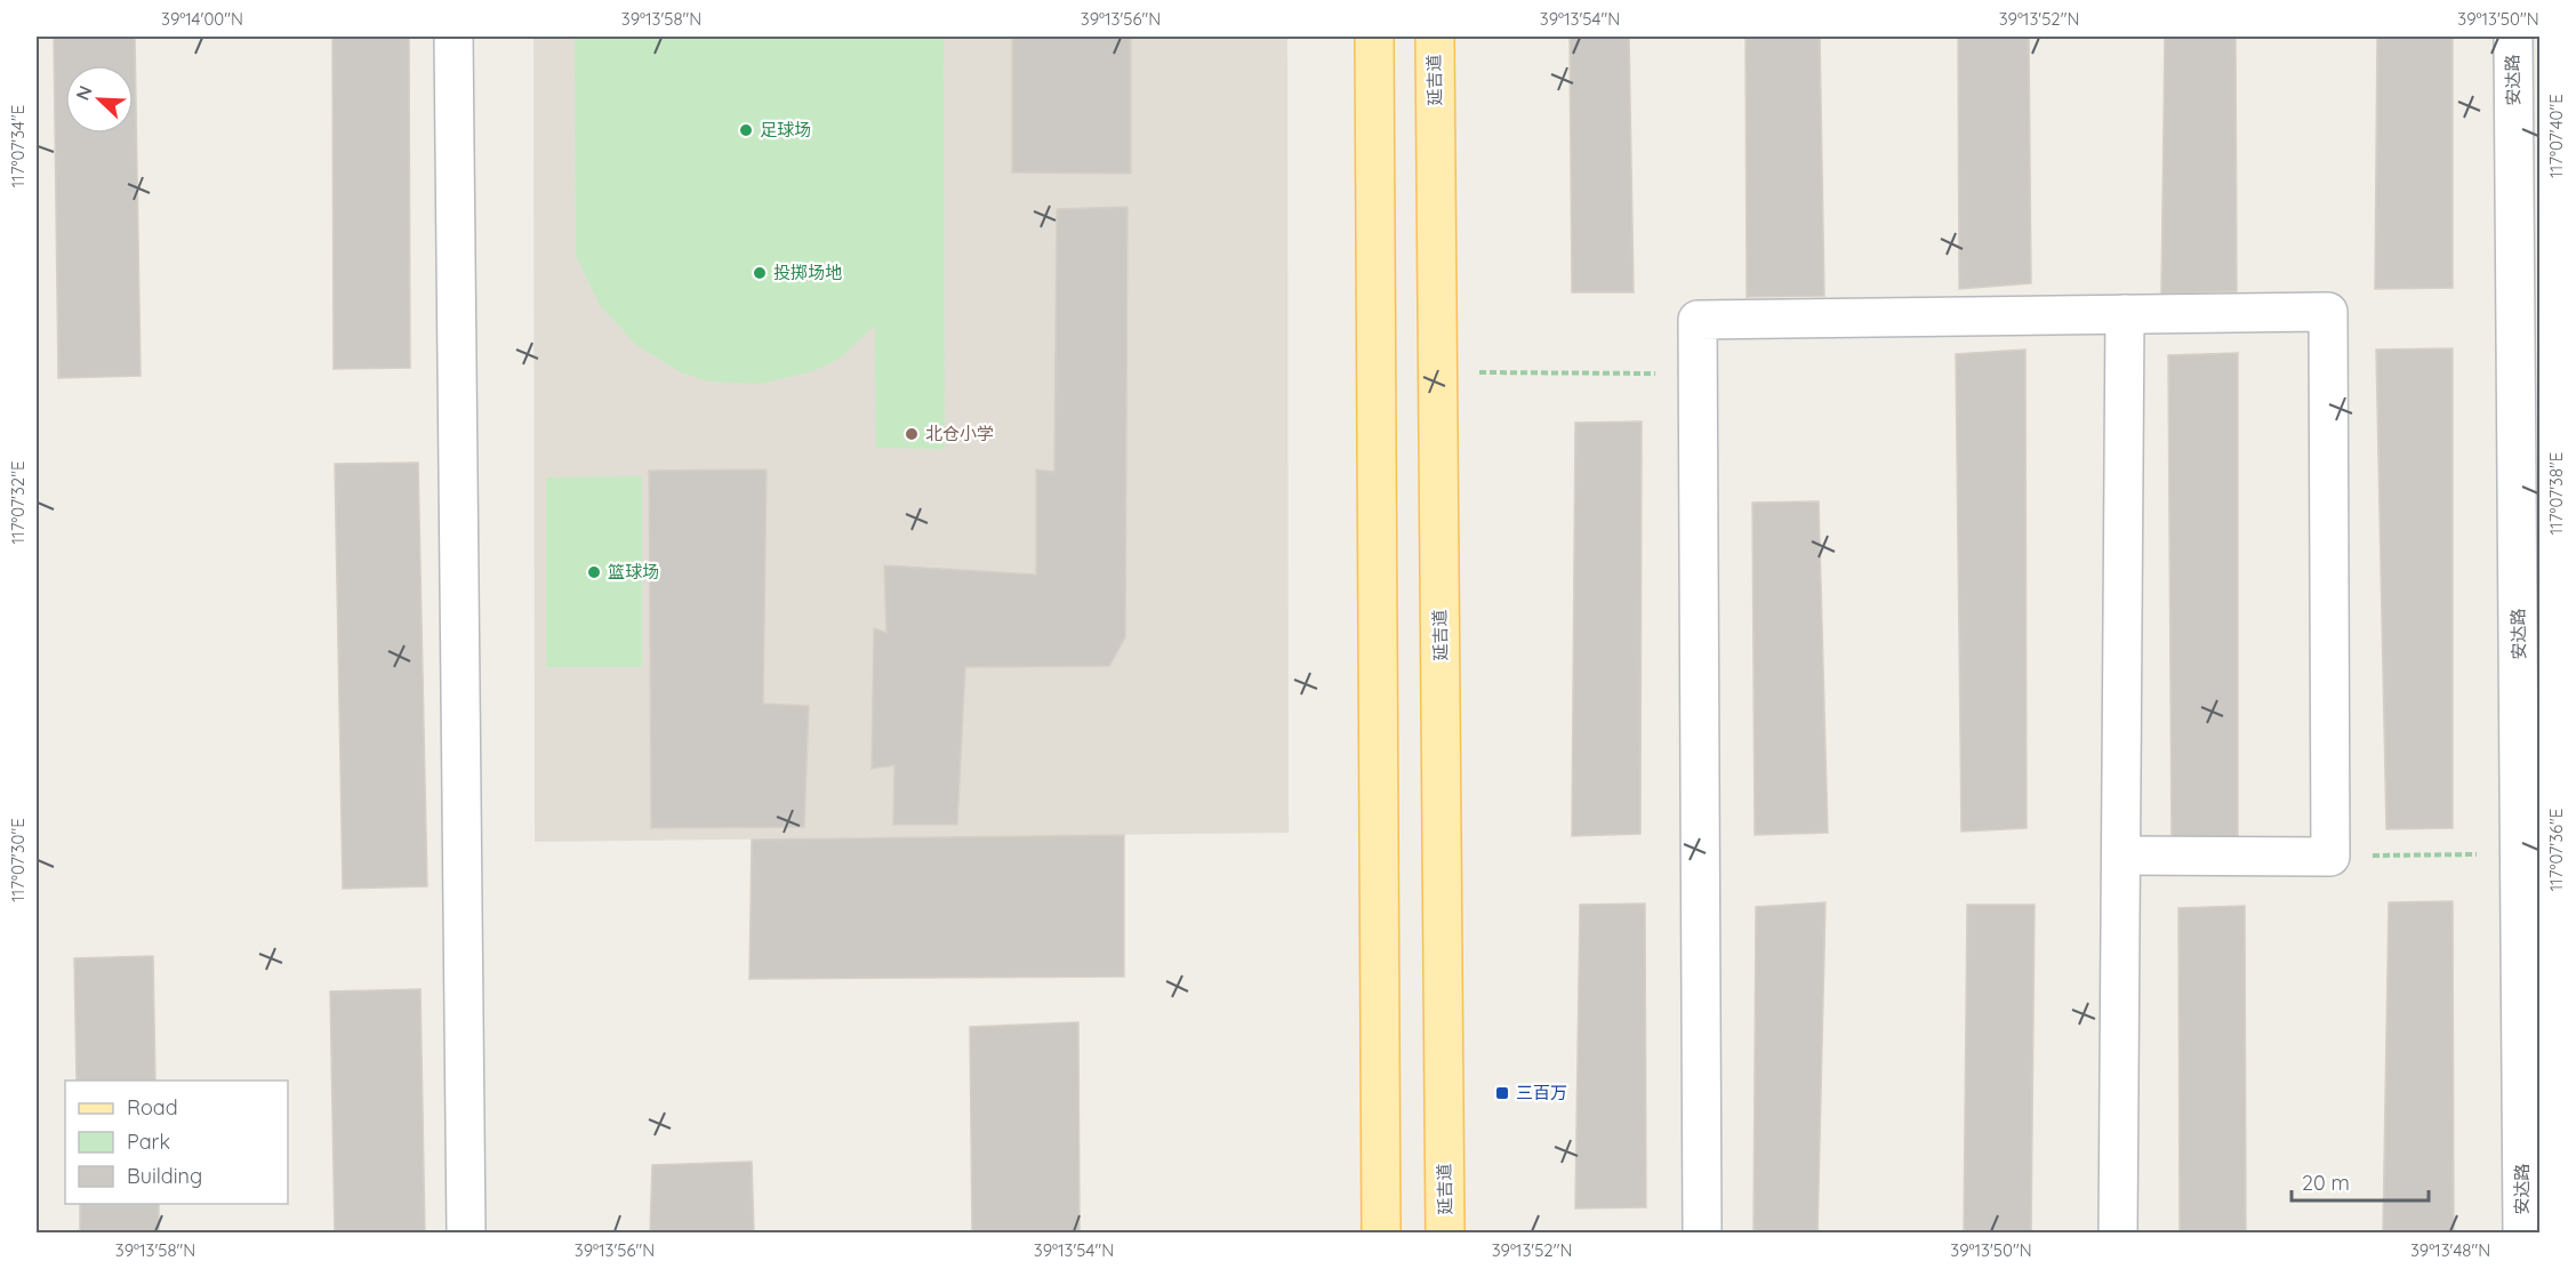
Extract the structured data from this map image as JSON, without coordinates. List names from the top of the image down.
{
  "streets": {
    "main road": ["延吉道"],
    "street": ["安达路"]
  },
  "places": {
    "other": [
      "足球场",
      "投掷场地",
      "北仓小学",
      "篮球场"
    ],
    "transit": ["三百万"]
  },
  "legend": ["Road", "Park", "Building"],
  "scale_bar": "20 m",
  "north": "top left",
  "coordinates": [
    "39°14'00\"N",
    "39°13'58\"N",
    "39°13'56\"N",
    "39°13'54\"N",
    "39°13'52\"N",
    "39°13'50\"N",
    "117°07'40\"E",
    "117°07'34\"E",
    "117°07'38\"E",
    "117°07'32\"E",
    "117°07'36\"E",
    "117°07'30\"E",
    "39°13'48\"N"
  ]
}
